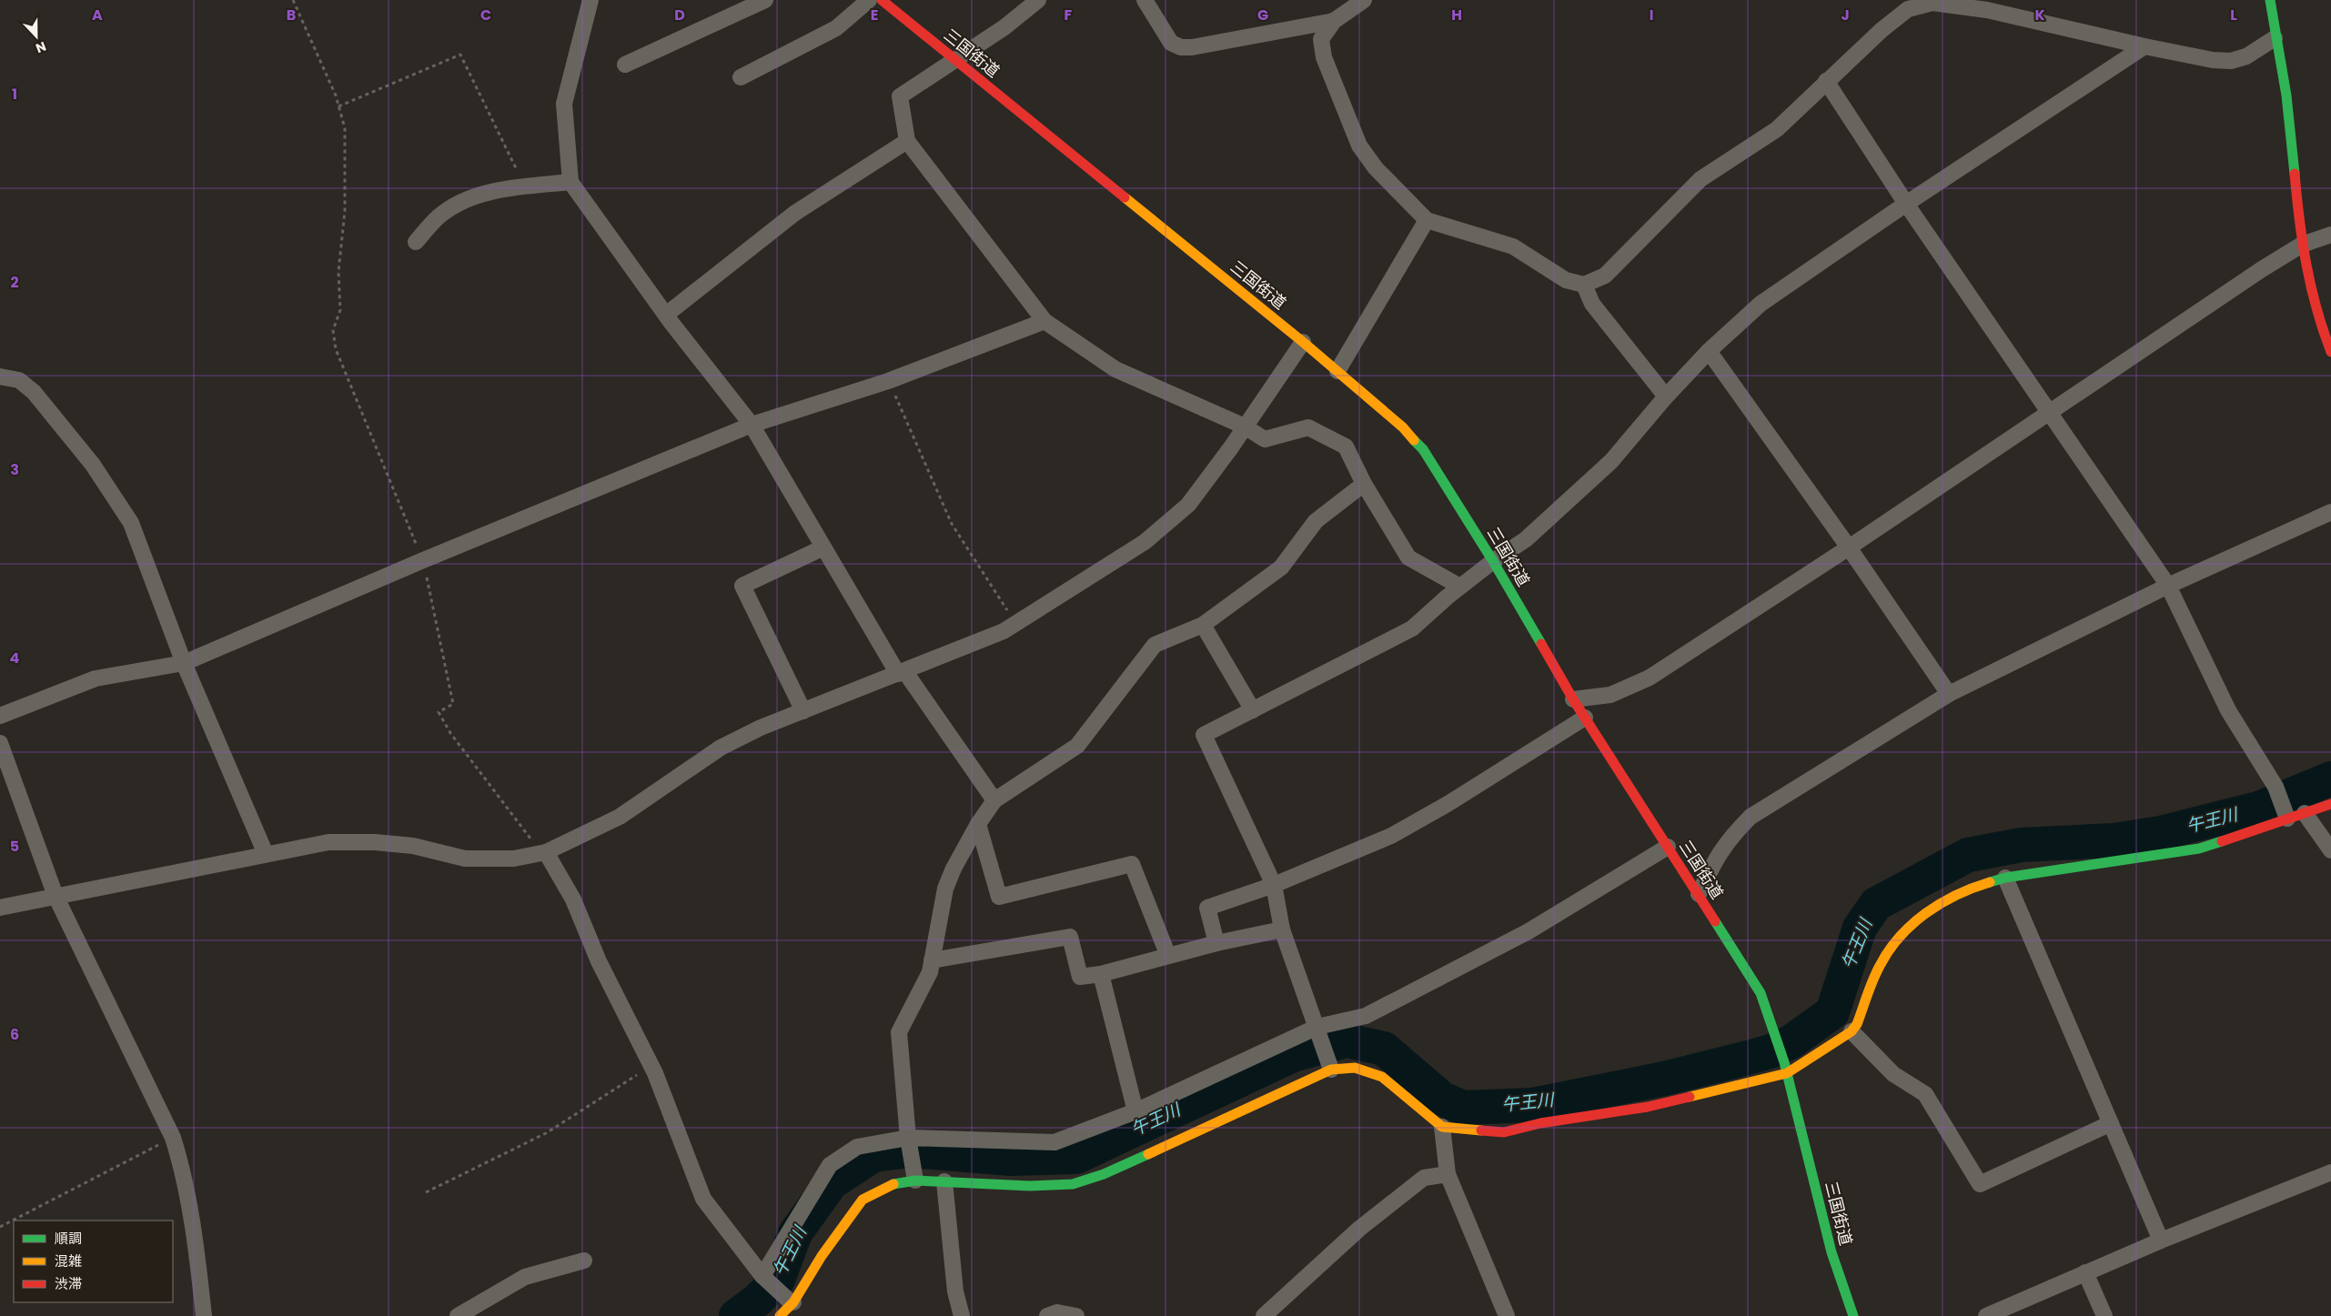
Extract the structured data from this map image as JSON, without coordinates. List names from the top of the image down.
{
  "streets": {
    "street": ["三国街道"]
  },
  "water": ["午王川"],
  "legend": ["順調", "混雑", "渋滞"],
  "north": "bottom",
  "grid": {
    "columns": [
      "A",
      "B",
      "C",
      "D",
      "E",
      "F",
      "G",
      "H",
      "I",
      "J",
      "K",
      "L"
    ],
    "rows": [
      "1",
      "2",
      "3",
      "4",
      "5",
      "6"
    ]
  }
}
